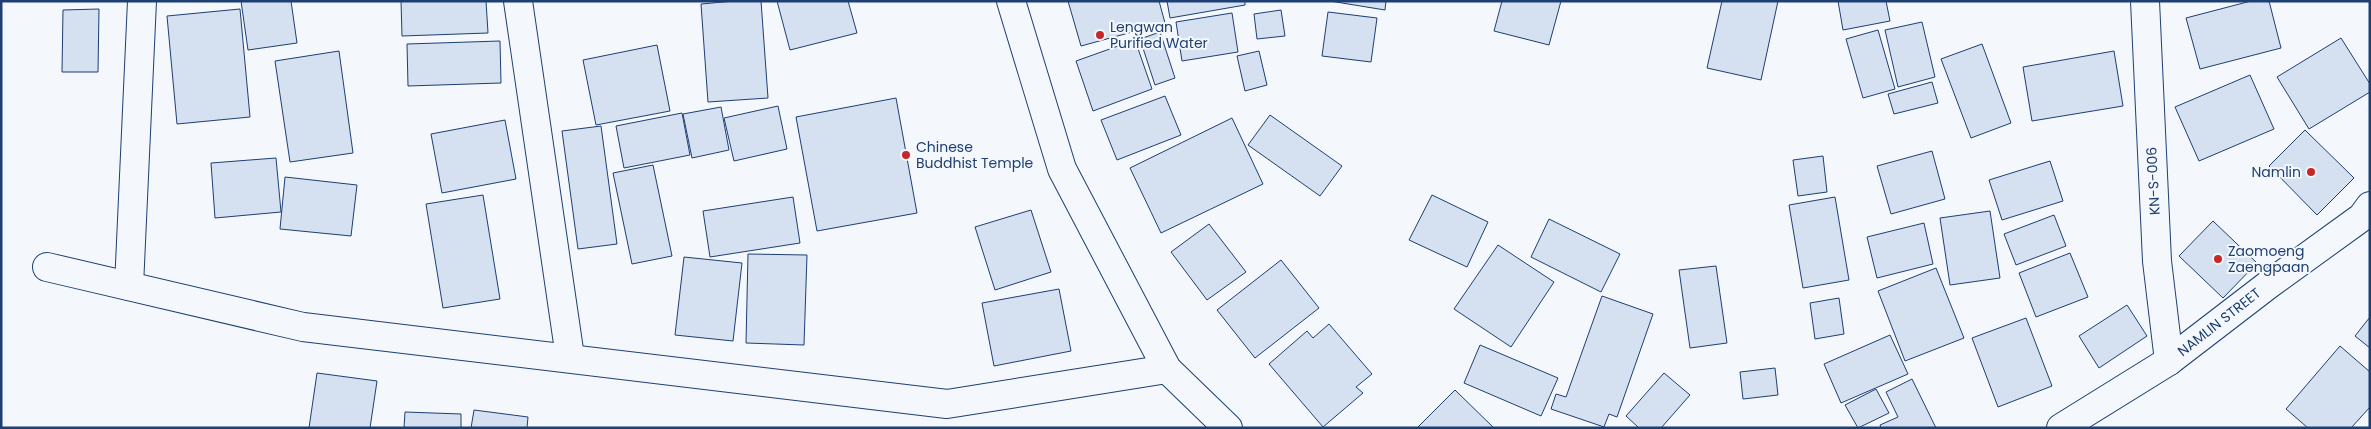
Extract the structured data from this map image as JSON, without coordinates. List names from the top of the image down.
{
  "streets": {
    "main road": ["KN-S-006", "NAMLIN STREET"]
  },
  "crossings": [
    ["KN-S-006", "NAMLIN STREET"]
  ],
  "places": [
    "Lengwan Purified Water",
    "Chinese Buddhist Temple",
    "Namlin",
    "Zaomoeng Zaengpaan"
  ]
}
